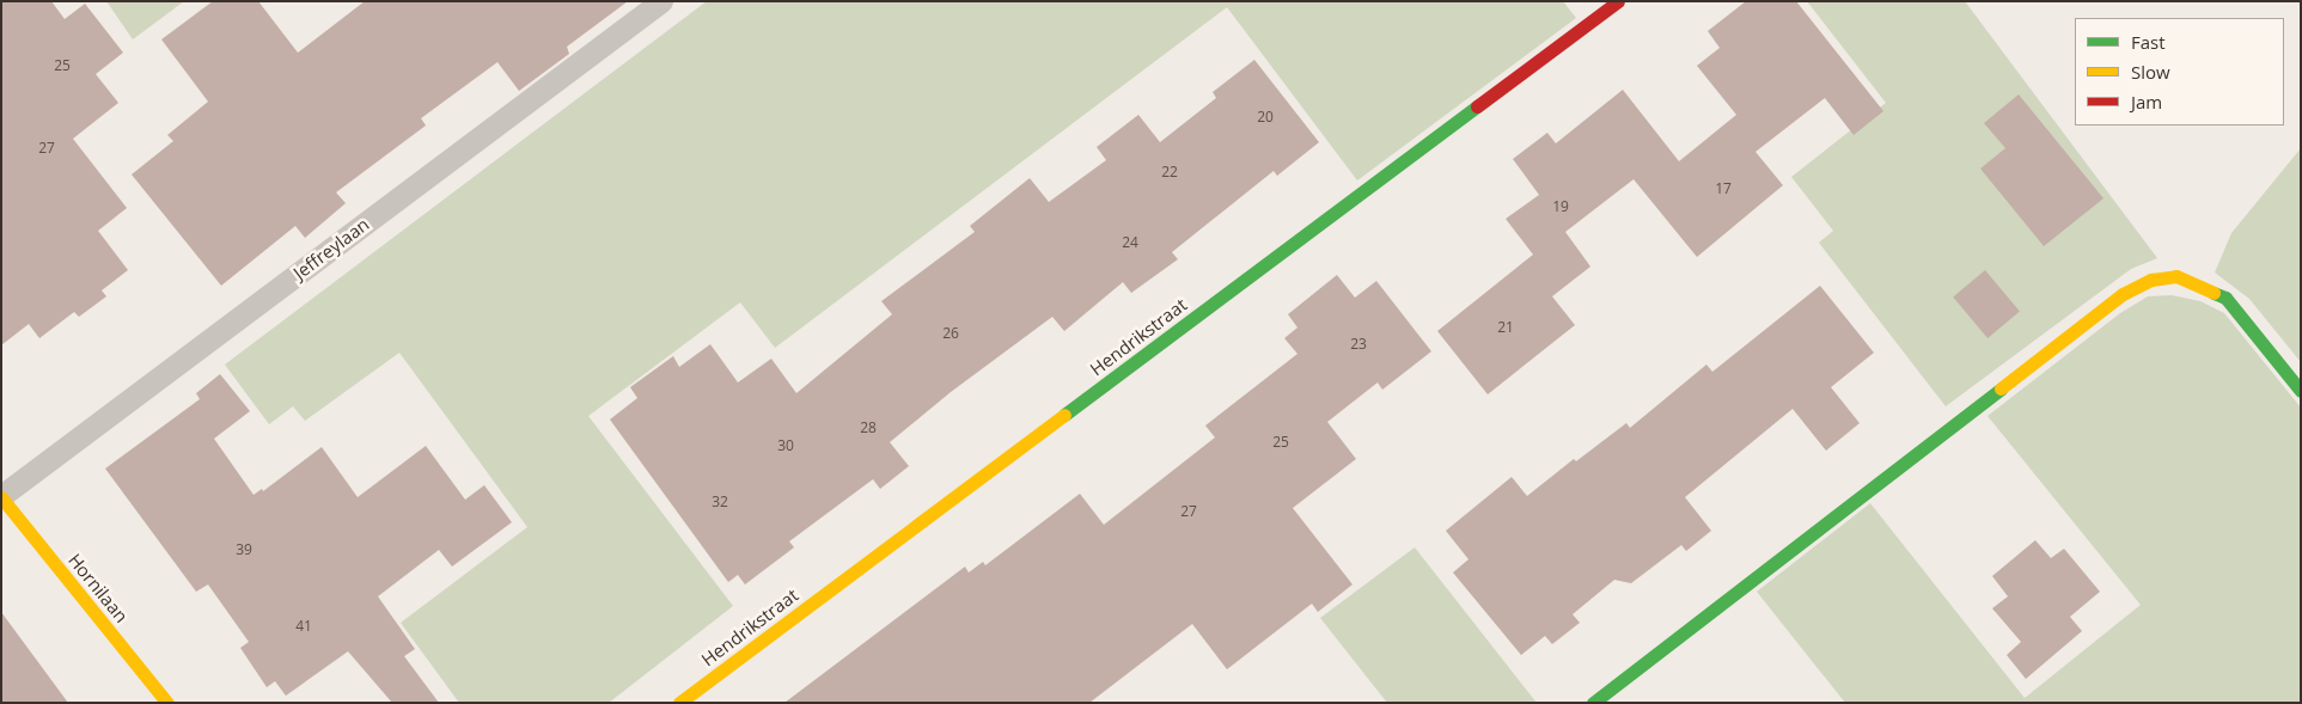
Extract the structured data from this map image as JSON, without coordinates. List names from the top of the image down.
{
  "streets": {
    "street": ["Hendrikstraat", "Hornilaan"],
    "lane": ["Jeffreylaan"]
  },
  "crossings": [
    ["Jeffreylaan", "Hornilaan"]
  ],
  "house_numbers": [
    "25",
    "20",
    "27",
    "22",
    "17",
    "19",
    "24",
    "21",
    "26",
    "23",
    "28",
    "25",
    "30",
    "32",
    "27",
    "39",
    "41"
  ],
  "legend": ["Fast", "Slow", "Jam"]
}
